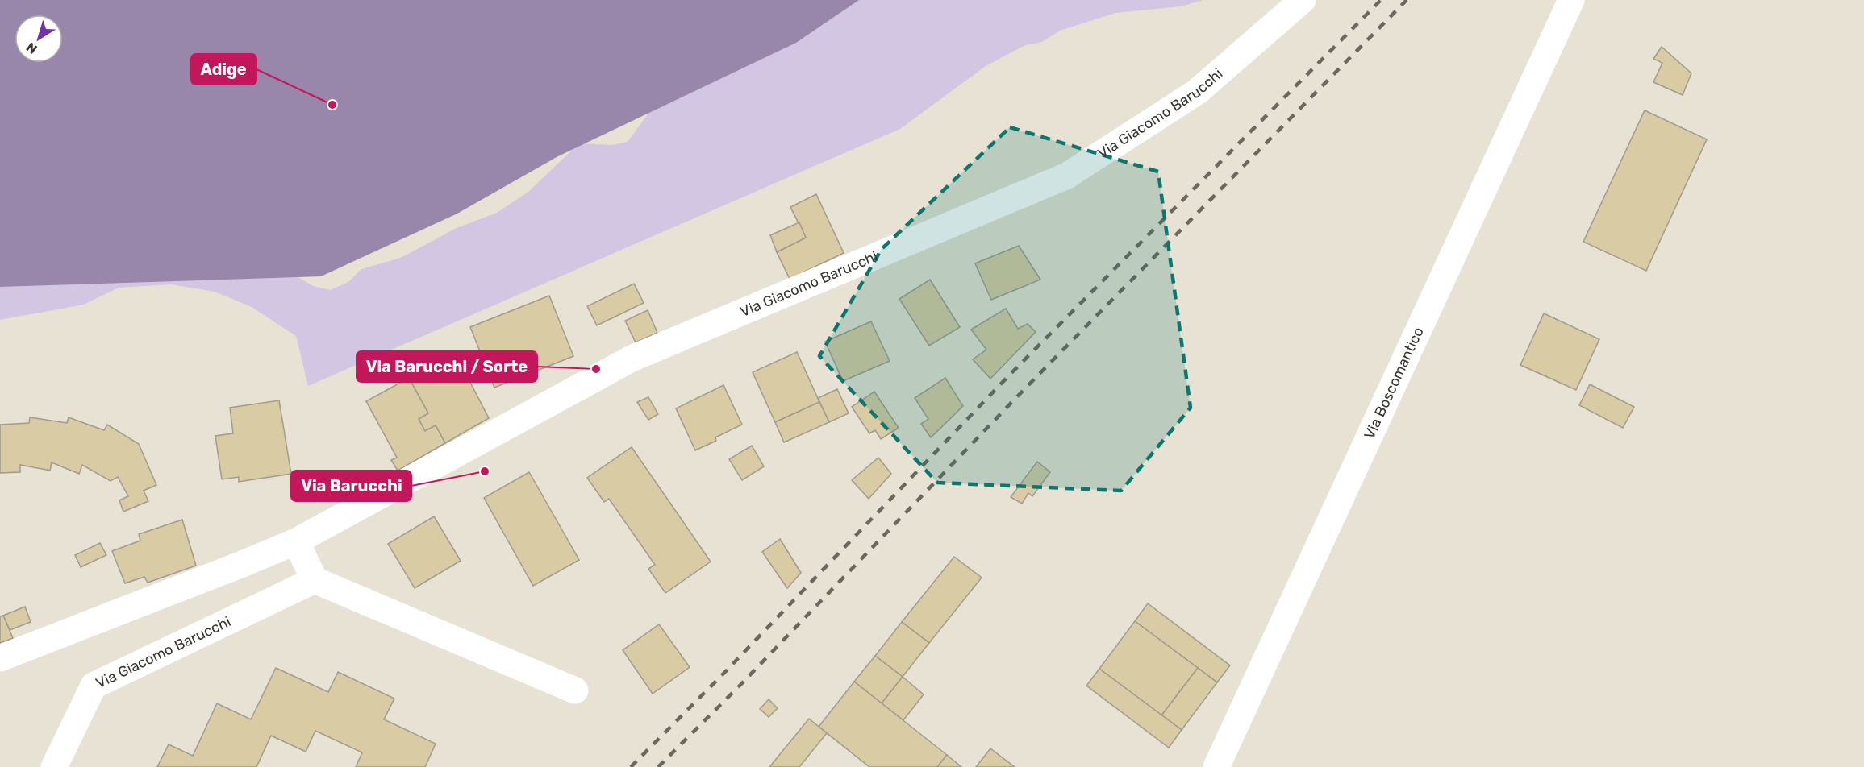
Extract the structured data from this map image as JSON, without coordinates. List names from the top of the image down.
{
  "streets": {
    "street": ["Via Giacomo Barucchi", "Via Boscomantico"]
  },
  "places": ["Adige", "Via Barucchi / Sorte", "Via Barucchi"],
  "north": "bottom left"
}
